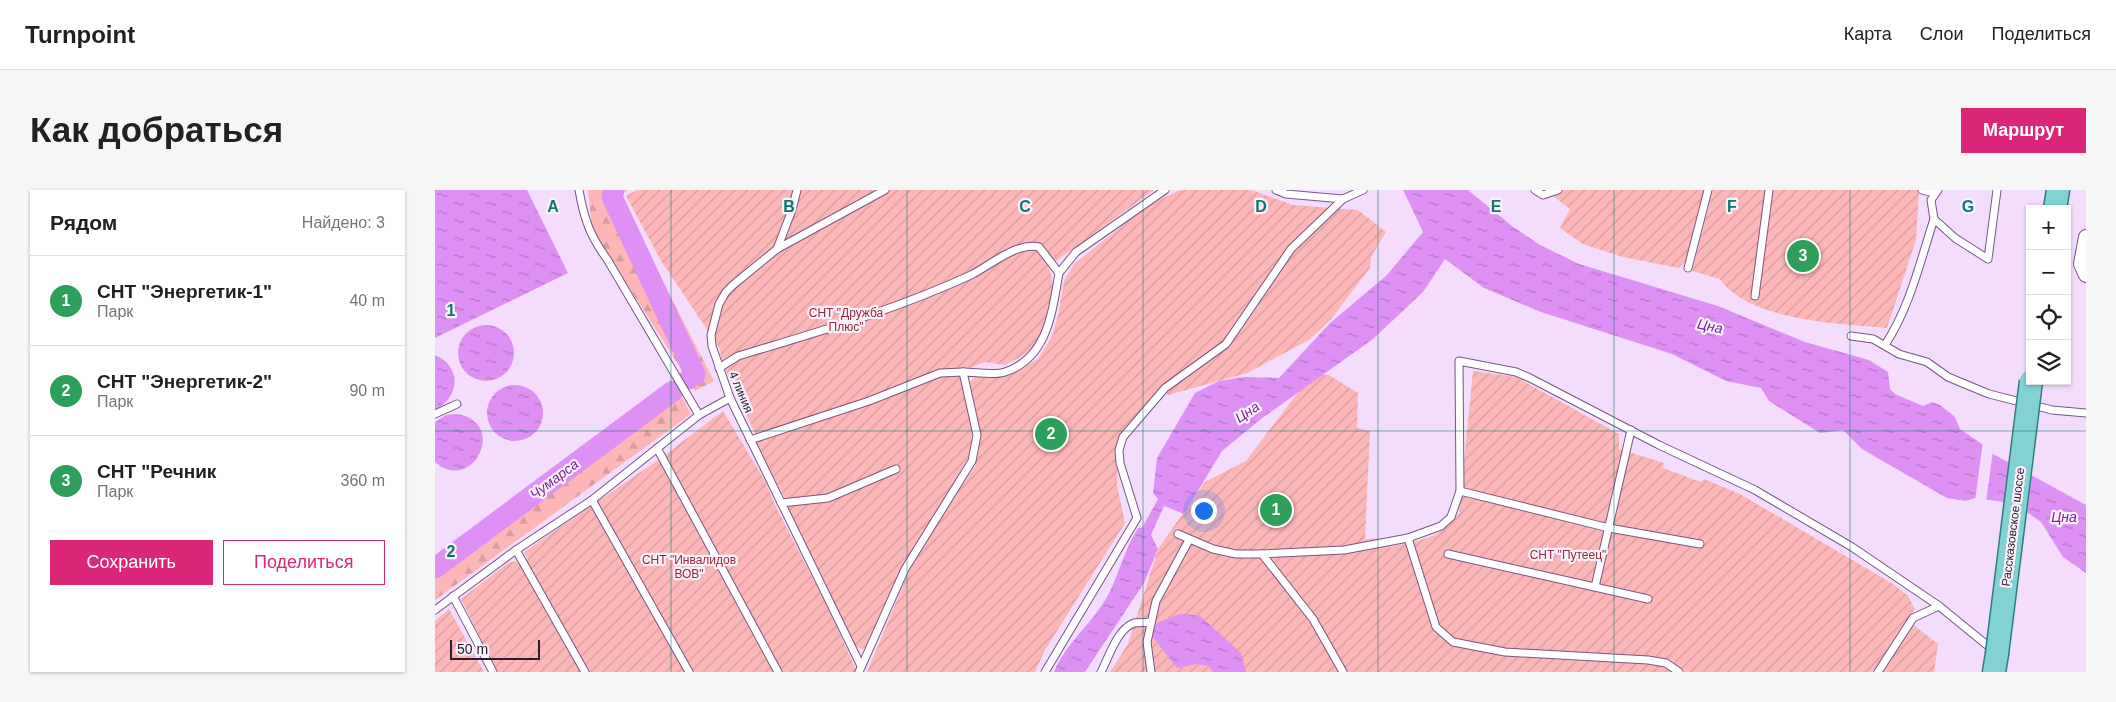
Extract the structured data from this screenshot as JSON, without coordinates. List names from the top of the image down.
{
  "streets": {
    "main road": ["Рассказовское шоссе"],
    "lane": ["4 линия"]
  },
  "water": ["Цна", "Чумарса"],
  "parks": ["СНТ \"Дружба Плюс\"", "СНТ \"Путеец\"", "СНТ \"Инвалидов ВОВ\""],
  "scale_bar": "50 m",
  "page": {
    "header": "Turnpoint",
    "nav": ["Карта", "Слои", "Поделиться"],
    "buttons": [
      "Маршрут",
      ["Сохранить", "Поделиться"]
    ],
    "title": "Как добраться",
    "heading": ["Рядом", "Найдено: 3"],
    "map_buttons": ["+", "−"],
    "pins": ["3", "2", "1"],
    "list": [
      {
        "mark": "1",
        "name": "СНТ \"Энергетик-1\"",
        "note": "Парк",
        "value": "40 m"
      },
      {
        "mark": "2",
        "name": "СНТ \"Энергетик-2\"",
        "note": "Парк",
        "value": "90 m"
      },
      {
        "mark": "3",
        "name": "СНТ \"Речник",
        "note": "Парк",
        "value": "360 m"
      }
    ],
    "scale": "50 m"
  },
  "grid": {
    "columns": [
      "A",
      "B",
      "C",
      "D",
      "E",
      "F",
      "G"
    ],
    "rows": ["1", "2"]
  }
}
